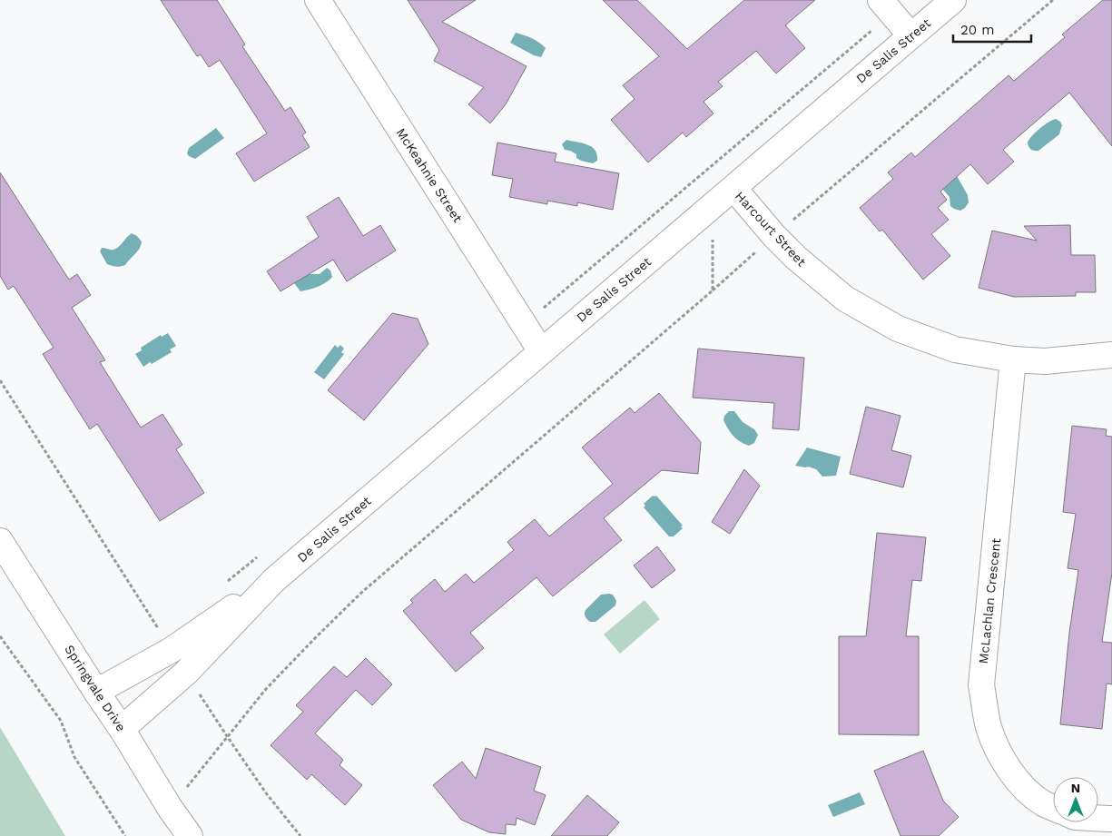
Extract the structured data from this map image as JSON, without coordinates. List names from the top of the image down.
{
  "streets": {
    "street": [
      "De Salis Street",
      "McKeahnie Street",
      "Harcourt Street",
      "McLachlan Crescent",
      "Springvale Drive"
    ]
  },
  "crossings": [
    ["De Salis Street", "McKeahnie Street"],
    ["De Salis Street", "Harcourt Street"],
    ["De Salis Street", "Springvale Drive"],
    ["Harcourt Street", "McLachlan Crescent"]
  ],
  "scale_bar": "20 m",
  "north": "top"
}
